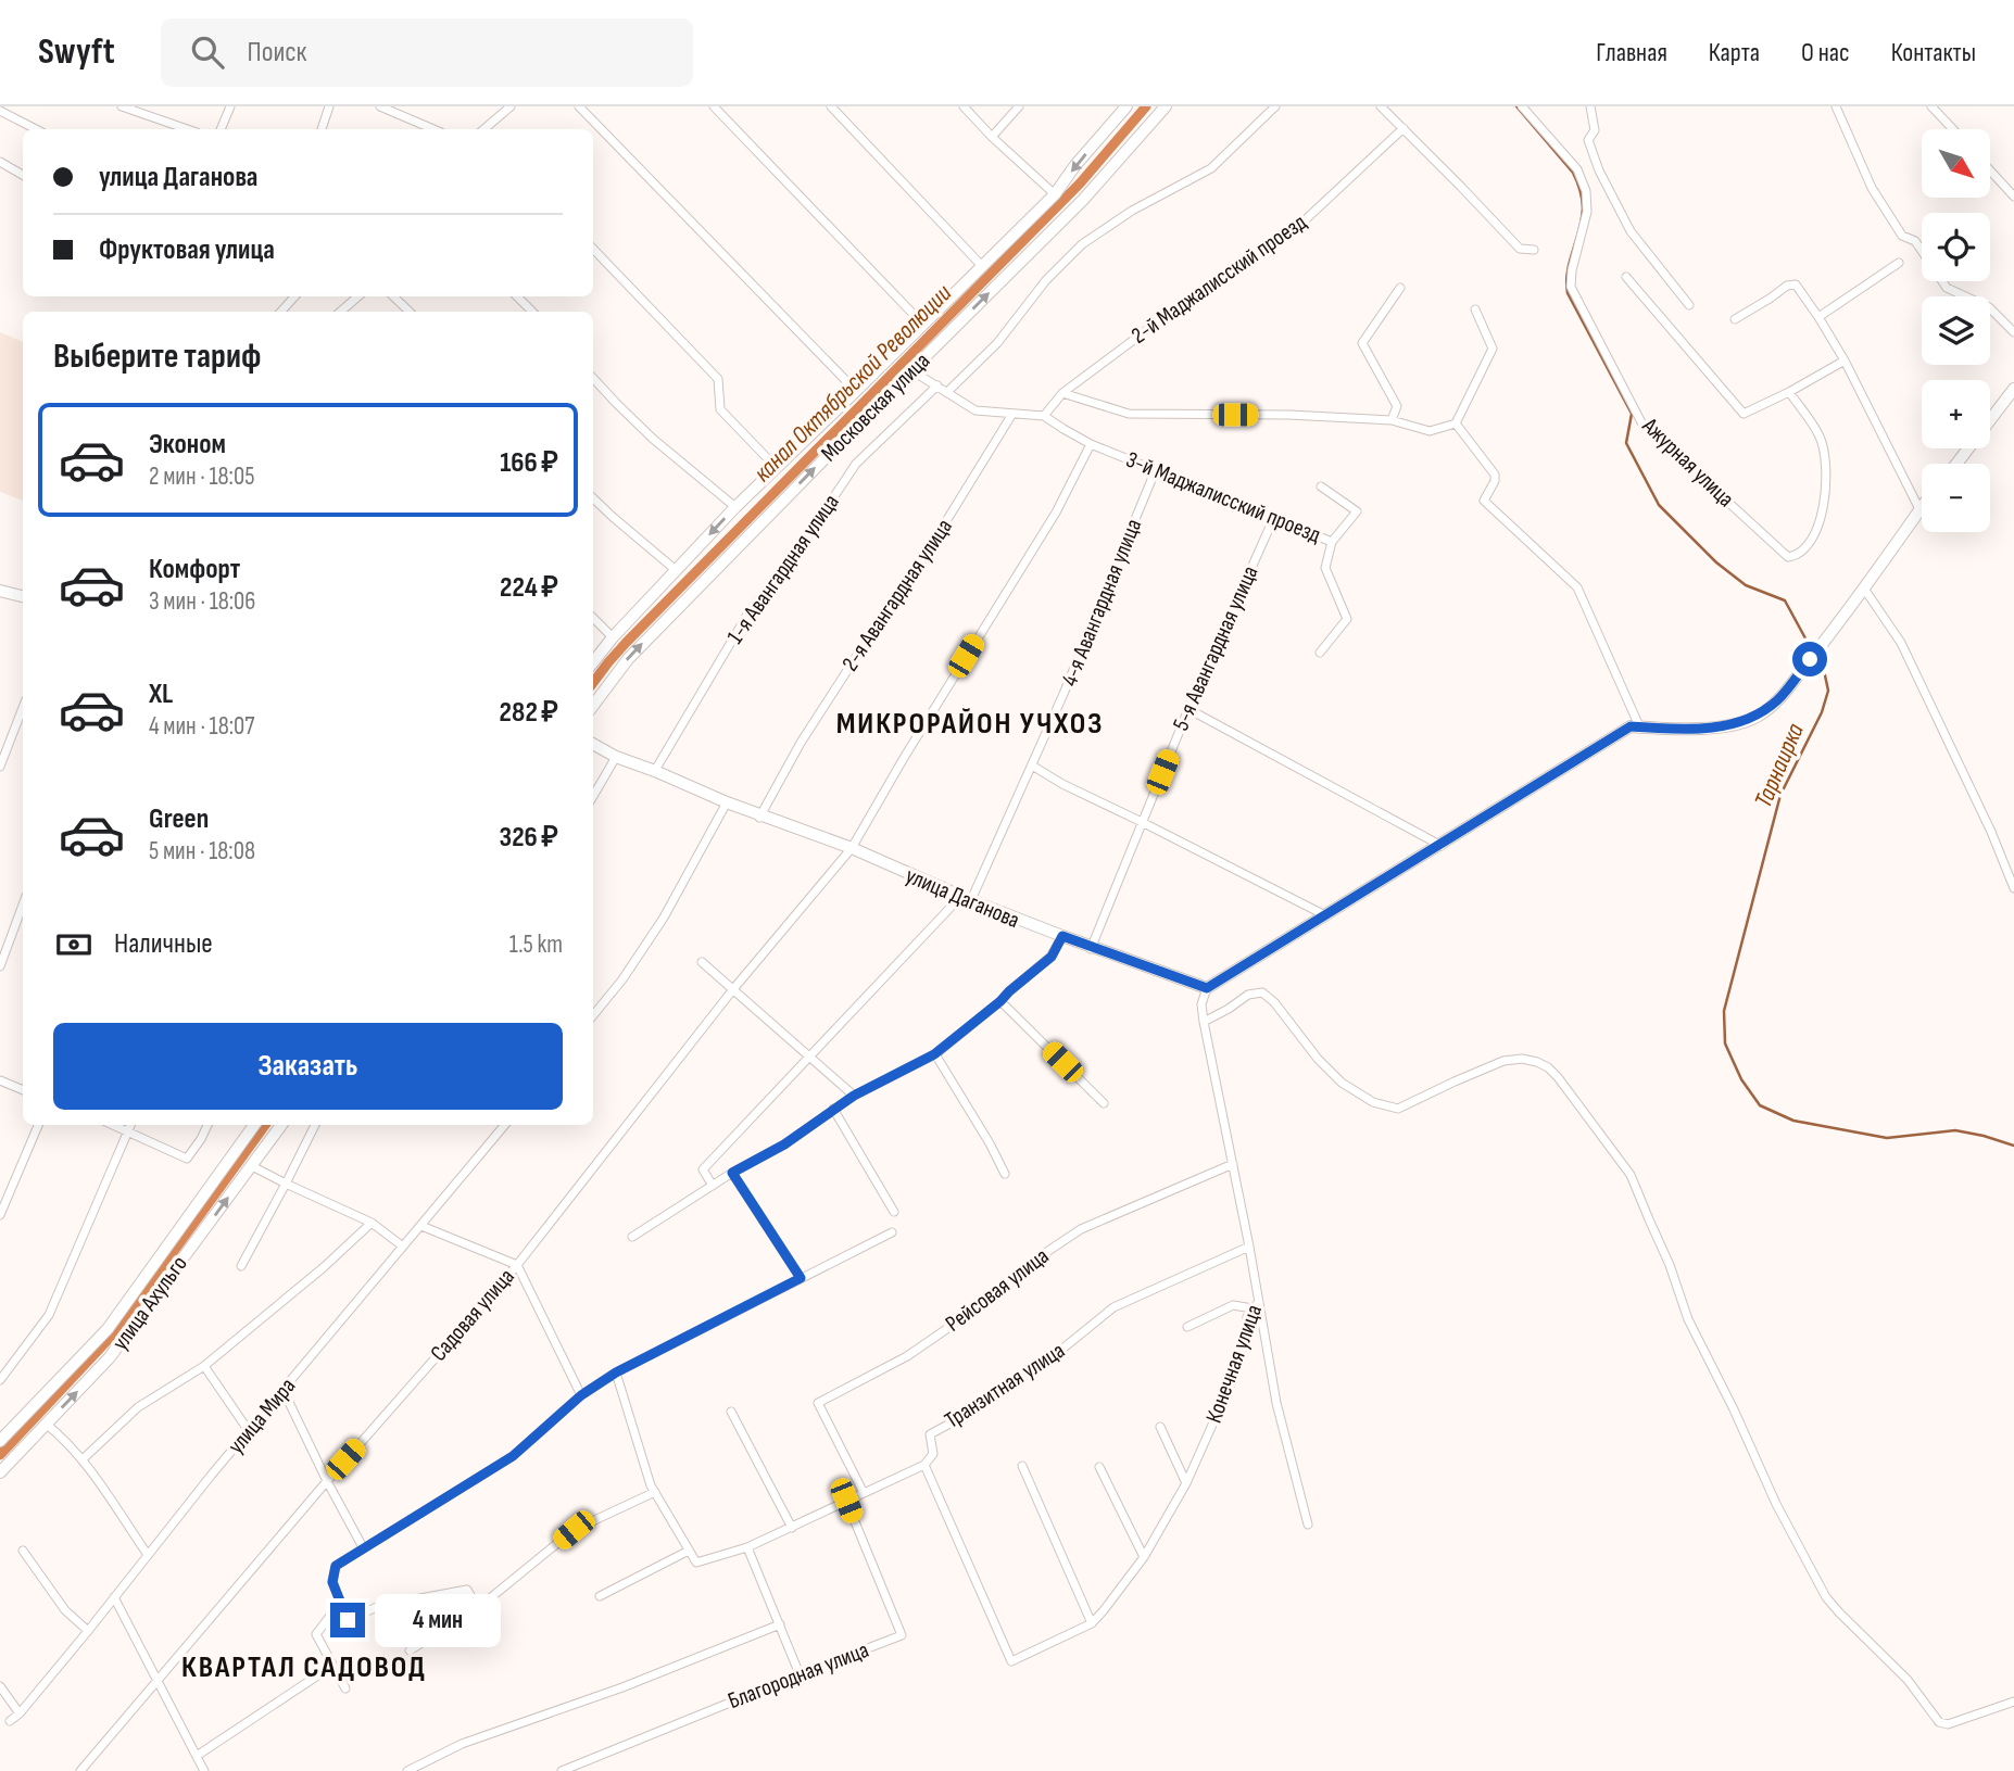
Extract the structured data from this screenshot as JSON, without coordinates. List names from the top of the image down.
{
  "streets": {
    "main road": ["Московская улица", "улица Даганова", "улица Ахульго"],
    "street": [
      "2-й Маджалисский проезд",
      "Ажурная улица",
      "3-й Маджалисский проезд",
      "1-я Авангардная улица",
      "2-я Авангардная улица",
      "4-я Авангардная улица",
      "5-я Авангардная улица",
      "Рейсовая улица",
      "Садовая улица",
      "Конечная улица",
      "Транзитная улица",
      "улица Мира",
      "Благородная улица"
    ]
  },
  "crossings": [
    ["2-й Маджалисский проезд", "3-й Маджалисский проезд"],
    ["3-й Маджалисский проезд", "4-я Авангардная улица"],
    ["3-й Маджалисский проезд", "5-я Авангардная улица"],
    ["3-й Маджалисский проезд", "Садовая улица"],
    ["1-я Авангардная улица", "улица Даганова"],
    ["2-я Авангардная улица", "улица Даганова"],
    ["4-я Авангардная улица", "улица Даганова"],
    ["5-я Авангардная улица", "улица Даганова"],
    ["улица Даганова", "Садовая улица"],
    ["улица Даганова", "Конечная улица"],
    ["Рейсовая улица", "Конечная улица"],
    ["Конечная улица", "Транзитная улица"]
  ],
  "districts": ["МИКРОРАЙОН УЧХОЗ", "КВАРТАЛ САДОВОД"],
  "water": ["канал Октябрьской Революции", "Тарнаирка"],
  "north": "bottom right",
  "page": {
    "header": "Swyft",
    "search": "Поиск",
    "nav": [
      "Главная",
      "Карта",
      "О нас",
      "Контакты"
    ],
    "map_buttons": ["+", "−"],
    "banner": ["улица Даганова", "Фруктовая улица"],
    "heading": "Выберите тариф",
    "list": [
      {
        "name": "Эконом",
        "note": "2 мин · 18:05",
        "value": "166 ₽"
      },
      {
        "name": "Комфорт",
        "note": "3 мин · 18:06",
        "value": "224 ₽"
      },
      {
        "name": "XL",
        "note": "4 мин · 18:07",
        "value": "282 ₽"
      },
      {
        "name": "Green",
        "note": "5 мин · 18:08",
        "value": "326 ₽"
      }
    ],
    "pay": ["Наличные", "1.5 km"],
    "buttons": "Заказать",
    "bubble": "4 мин"
  }
}
